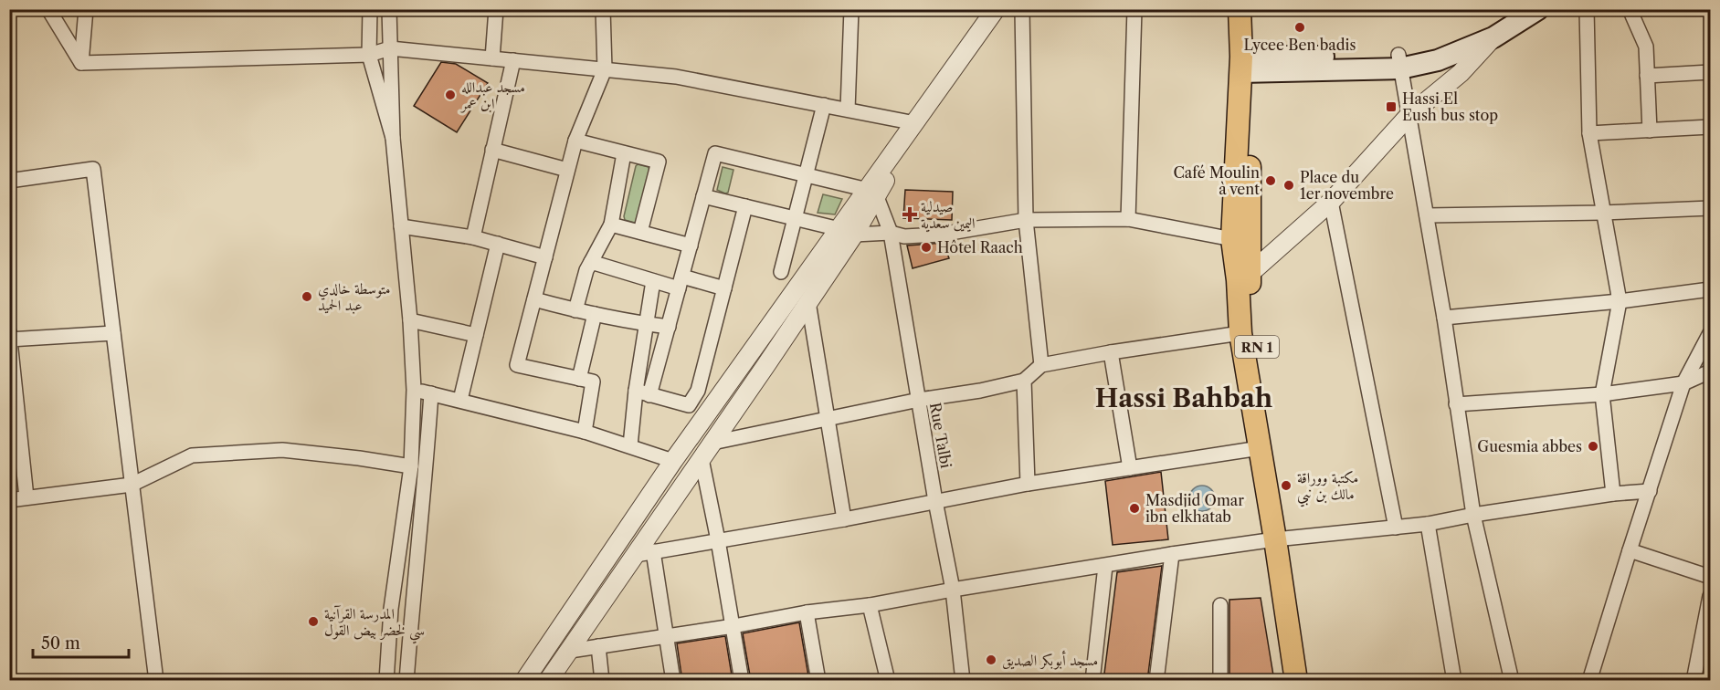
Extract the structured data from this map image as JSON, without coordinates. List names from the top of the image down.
{
  "streets": {
    "main road": ["RN 1"],
    "street": ["Rue Talbi"]
  },
  "districts": ["Hassi Bahbah"],
  "places": {
    "other": [
      "Lycee Ben badis",
      "مسجد عبدالله ابن عمر",
      "Café Moulin à vent",
      "Place du 1er novembre",
      "Hôtel Raach",
      "متوسطة خالدي عبد الحميد",
      "Guesmia abbes",
      "مكتبة ووراقة مالك بن نبي",
      "Masdjid Omar ibn elkhatab",
      "المدرسة القرآنية سي لخضر بيض القول",
      "مسجد أبوبكر الصديق"
    ],
    "transit": ["Hassi El Eush bus stop"],
    "health": ["صيدلية اليمين سعدية"]
  },
  "scale_bar": "50 m"
}
